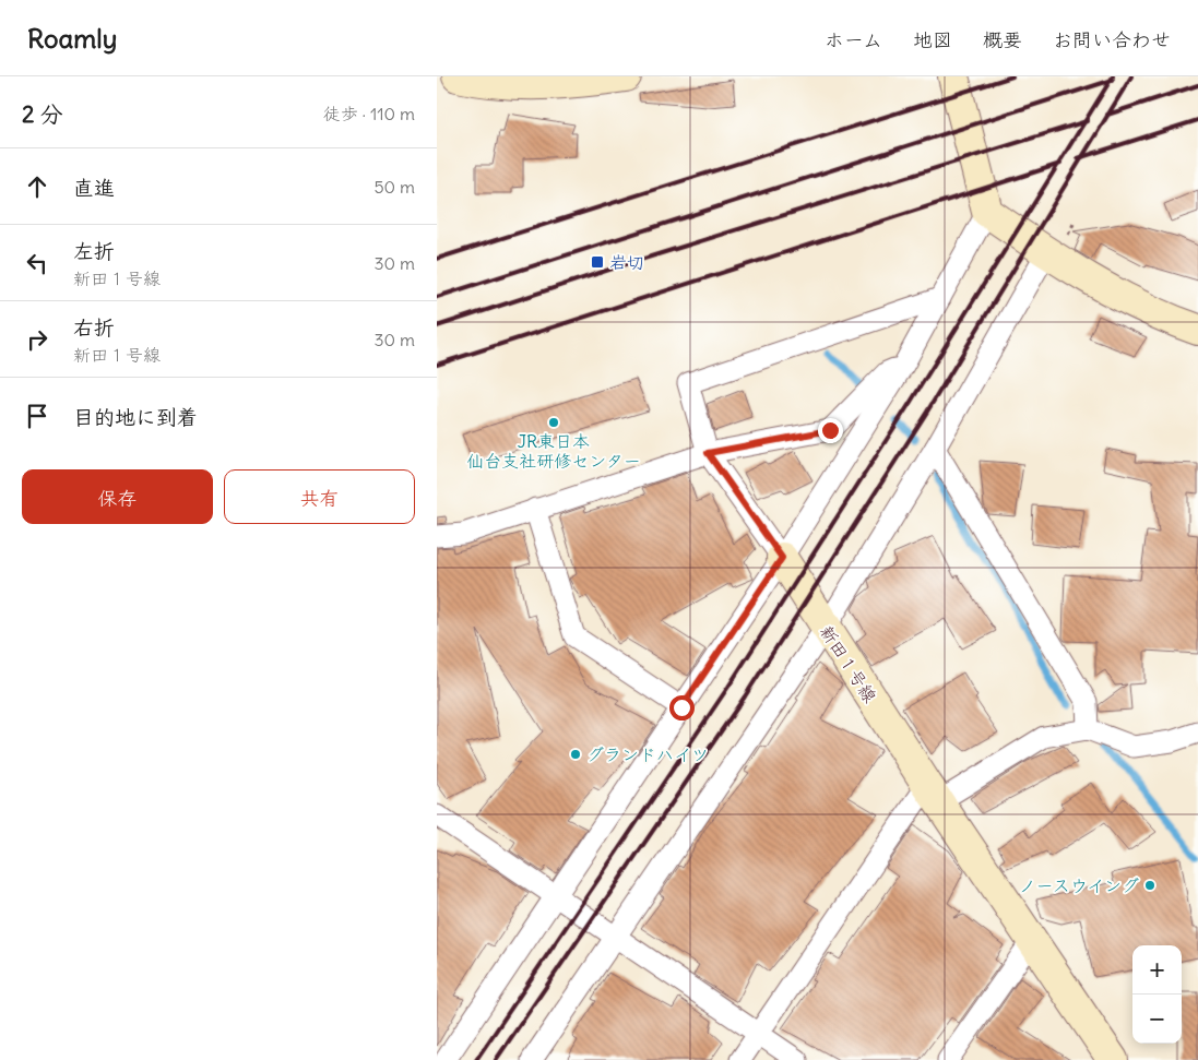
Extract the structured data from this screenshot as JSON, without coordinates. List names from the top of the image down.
{
  "streets": {
    "street": ["新田１号線"]
  },
  "places": {
    "transit": ["岩切"],
    "other": ["JR東日本 仙台支社研修センター", "グランドハイツ", "ノースウイング"]
  },
  "page": {
    "header": "Roamly",
    "nav": [
      "ホーム",
      "地図",
      "概要",
      "お問い合わせ"
    ],
    "heading": ["2 分", "徒歩 · 110 m"],
    "list": [
      ["直進", "50 m"],
      ["左折", "新田１号線", "30 m"],
      ["右折", "新田１号線", "30 m"],
      "目的地に到着"
    ],
    "buttons": ["保存", "共有"],
    "map_buttons": ["+", "−"]
  }
}
